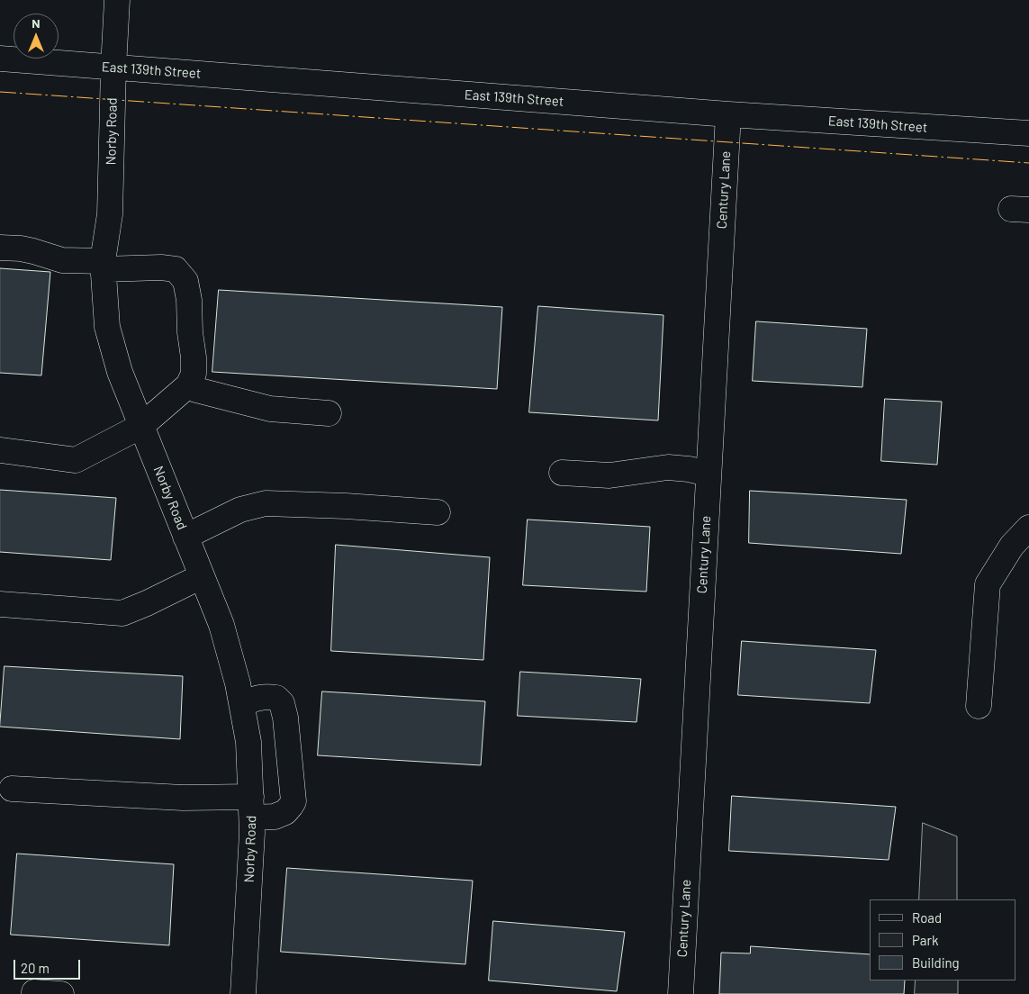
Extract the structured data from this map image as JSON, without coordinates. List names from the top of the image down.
{
  "streets": {
    "street": ["East 139th Street", "Norby Road", "Century Lane"]
  },
  "crossings": [
    ["East 139th Street", "Norby Road"],
    ["East 139th Street", "Century Lane"]
  ],
  "legend": ["Road", "Park", "Building"],
  "scale_bar": "20 m",
  "north": "top"
}
